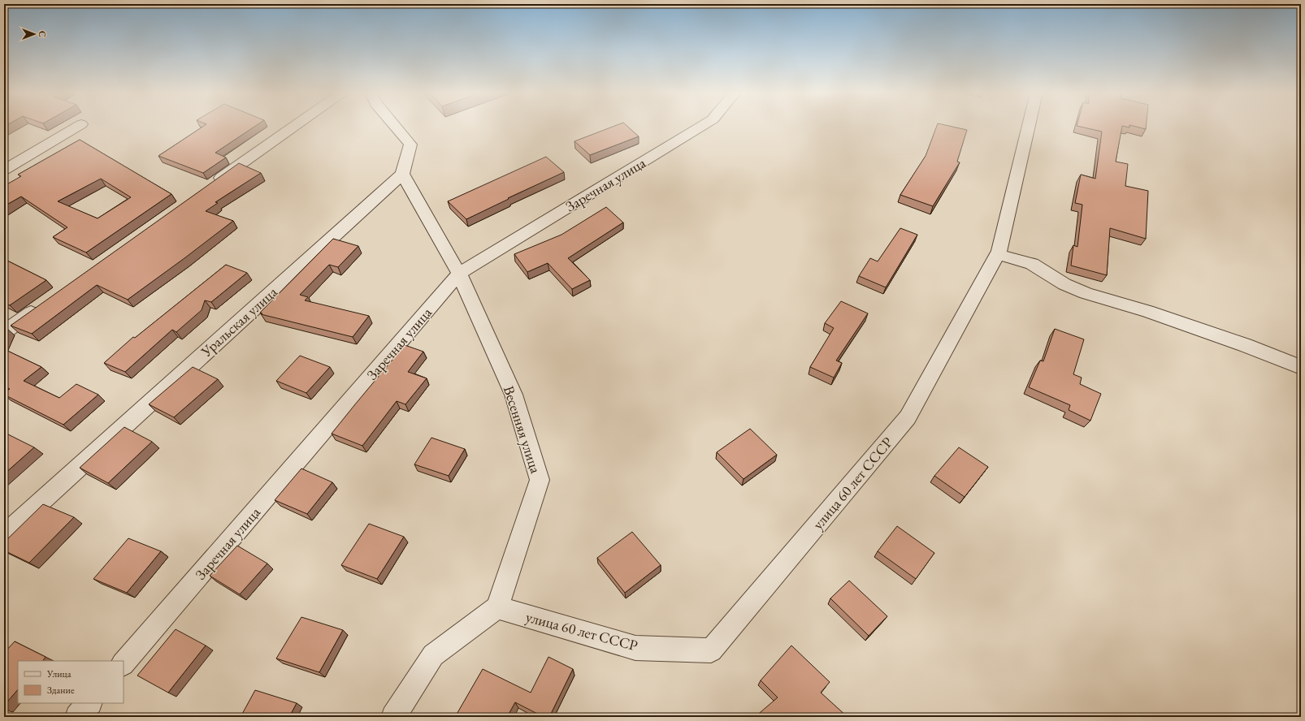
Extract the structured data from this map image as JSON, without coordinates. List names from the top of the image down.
{
  "streets": {
    "street": [
      "Заречная улица",
      "Уральская улица",
      "Весенняя улица",
      "улица 60 лет СССР"
    ]
  },
  "crossings": [
    ["Заречная улица", "Весенняя улица"],
    ["Уральская улица", "Весенняя улица"],
    ["Весенняя улица", "улица 60 лет СССР"]
  ],
  "legend": ["Улица", "Здание"],
  "north": "right"
}
